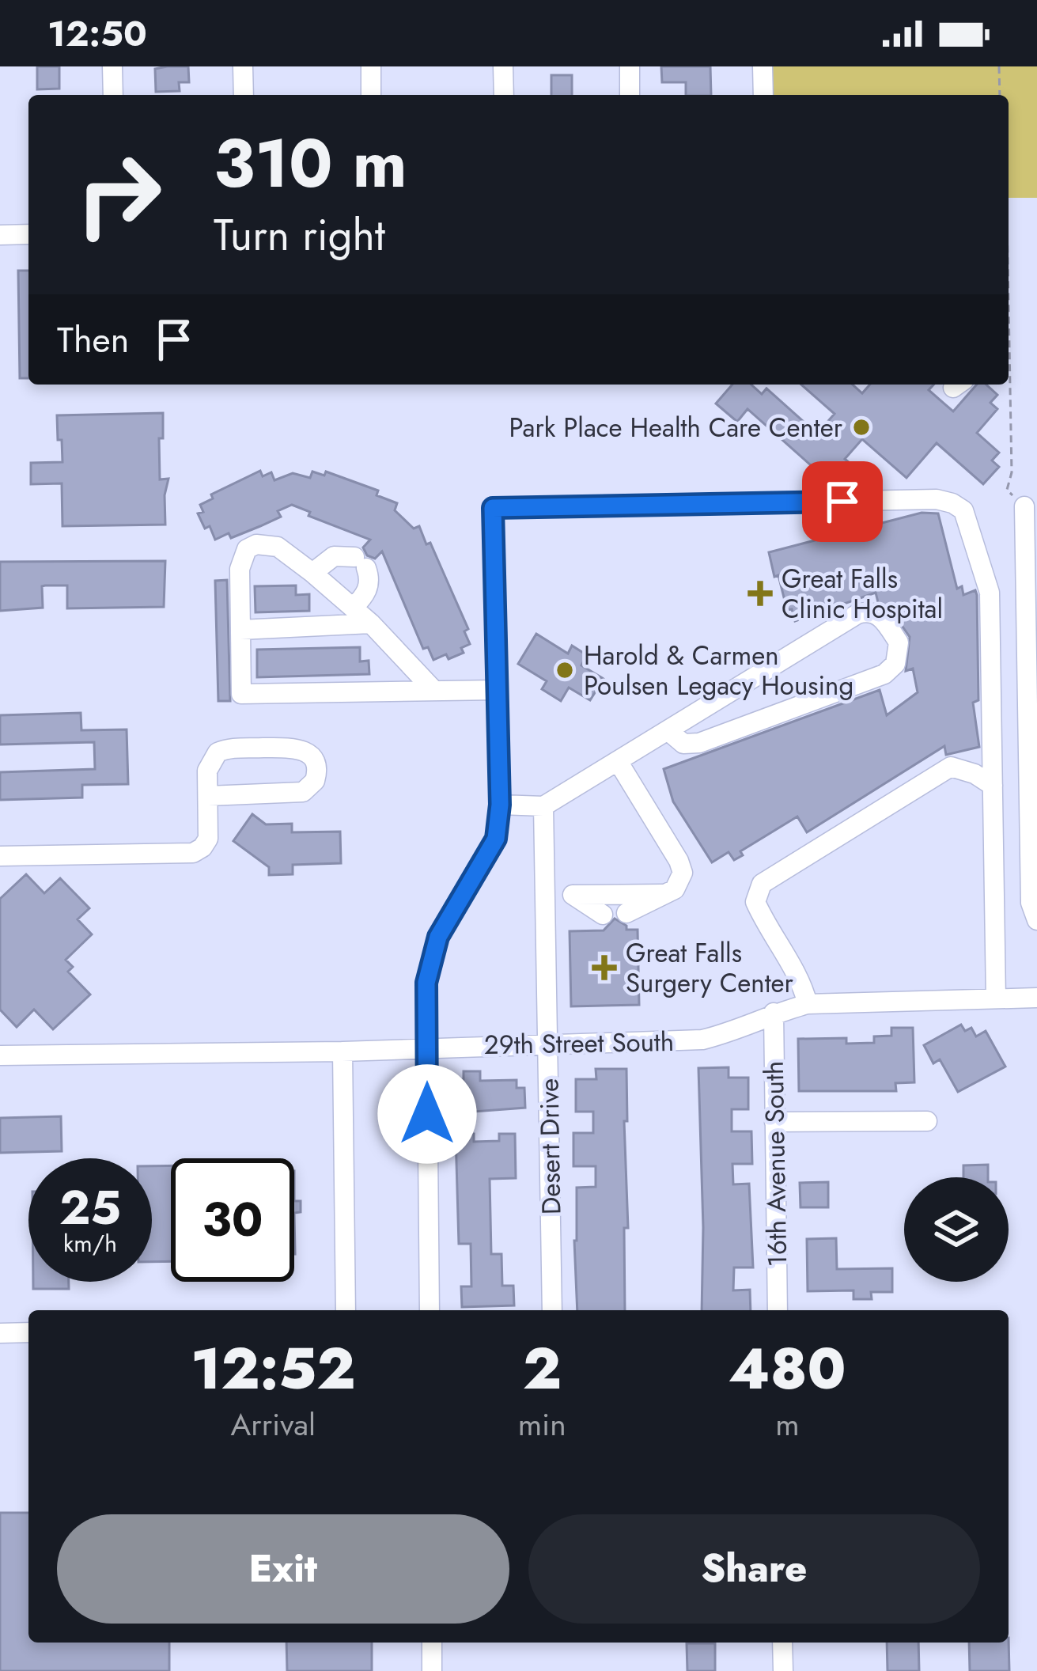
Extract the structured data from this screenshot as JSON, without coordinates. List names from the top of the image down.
{
  "streets": {
    "street": ["29th Street South", "Desert Drive", "16th Avenue South"]
  },
  "crossings": [
    ["29th Street South", "Desert Drive"],
    ["29th Street South", "16th Avenue South"]
  ],
  "places": {
    "other": ["Park Place Health Care Center", "Harold & Carmen Poulsen Legacy Housing"],
    "health": ["Great Falls Clinic Hospital", "Great Falls Surgery Center"]
  },
  "page": {
    "status": "12:50",
    "turn": ["310 m", "Turn right"],
    "then": "Then",
    "speed": "25 km/h",
    "limit": "30",
    "eta": [
      "12:52",
      "Arrival",
      "2",
      "min",
      "480",
      "m"
    ],
    "buttons": ["Exit", "Share"]
  }
}
